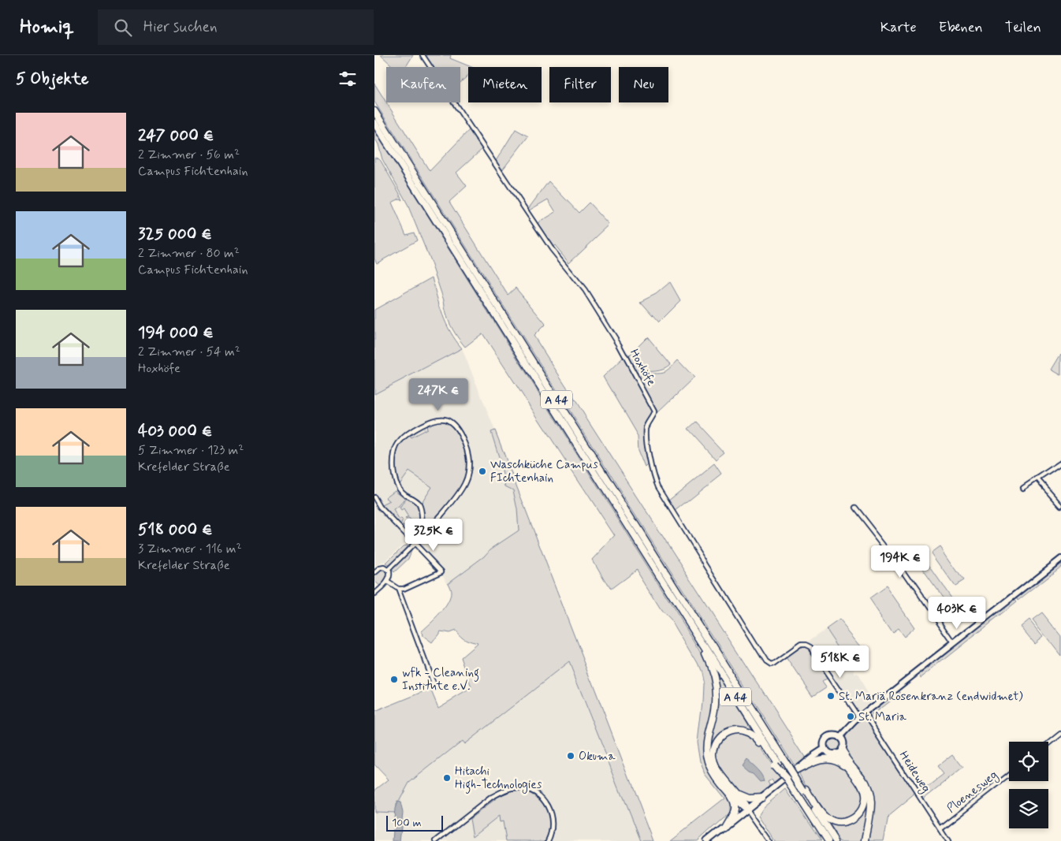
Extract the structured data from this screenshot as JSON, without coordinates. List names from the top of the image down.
{
  "streets": {
    "highway": ["A 44"],
    "street": ["Hoxhöfe", "Heideweg", "Ploenesweg"]
  },
  "crossings": [
    ["Heideweg", "Ploenesweg"]
  ],
  "places": [
    "Waschküche Campus FIchtenhain",
    "wfk - Cleaning Institute e.V.",
    "St. Mariä Rosenkranz (endwidmet)",
    "St. Maria",
    "Okuma",
    "Hitachi High-Technologies"
  ],
  "scale_bar": "100 m",
  "page": {
    "header": "Homiq",
    "search": "Hier suchen",
    "nav": ["Karte", "Ebenen", "Teilen"],
    "heading": "5 Objekte",
    "chip": [
      "Kaufen",
      "Mieten",
      "Filter",
      "Neu"
    ],
    "list": [
      {
        "name": "247 000 €",
        "note": "2 Zimmer · 56 m² · Campus Fichtenhain"
      },
      {
        "name": "325 000 €",
        "note": "2 Zimmer · 80 m² · Campus Fichtenhain"
      },
      {
        "name": "194 000 €",
        "note": "2 Zimmer · 54 m² · Hoxhöfe"
      },
      {
        "name": "403 000 €",
        "note": "5 Zimmer · 123 m² · Krefelder Straße"
      },
      {
        "name": "518 000 €",
        "note": "3 Zimmer · 116 m² · Krefelder Straße"
      }
    ],
    "price": [
      "247K €",
      "325K €",
      "194K €",
      "403K €",
      "518K €"
    ],
    "scale": "100 m"
  }
}
